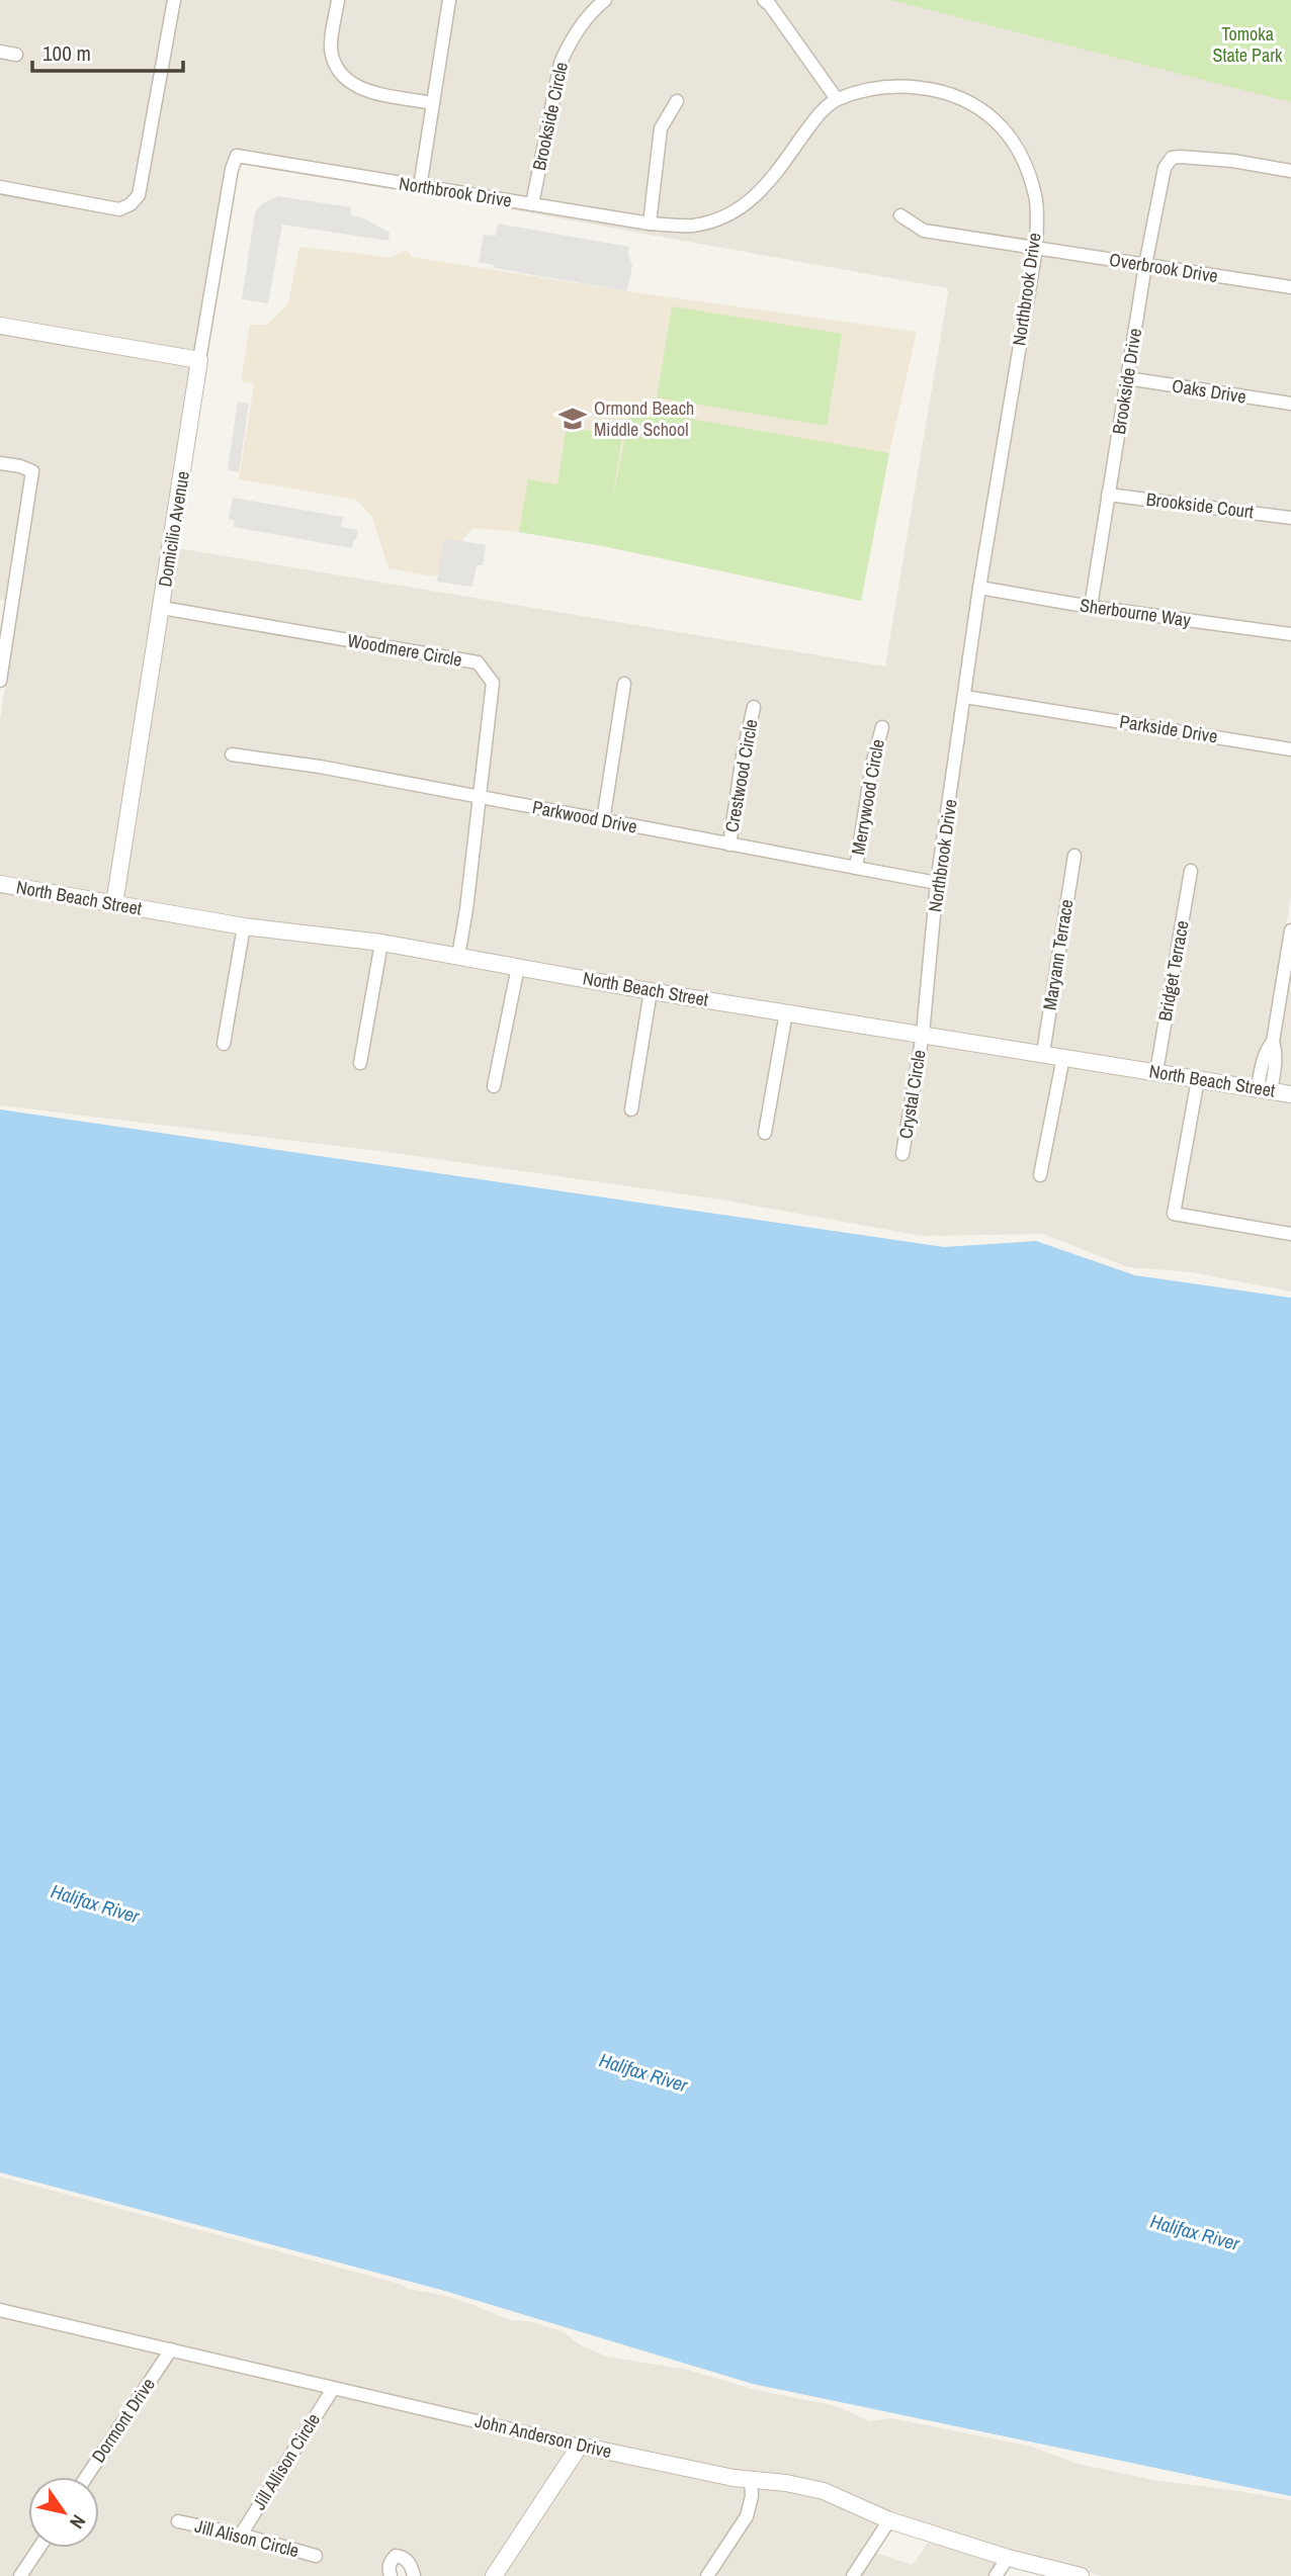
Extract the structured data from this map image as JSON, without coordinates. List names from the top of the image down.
{
  "streets": {
    "street": [
      "Brookside Circle",
      "Northbrook Drive",
      "Overbrook Drive",
      "Brookside Drive",
      "Oaks Drive",
      "Brookside Court",
      "Domicilio Avenue",
      "Sherbourne Way",
      "Woodmere Circle",
      "Parkside Drive",
      "Crestwood Circle",
      "Merrywood Circle",
      "Parkwood Drive",
      "North Beach Street",
      "Maryann Terrace",
      "Bridget Terrace",
      "Crystal Circle",
      "Dormont Drive",
      "John Anderson Drive",
      "Jill Allison Circle",
      "Jill Alison Circle"
    ]
  },
  "crossings": [
    ["Brookside Circle", "Northbrook Drive"],
    ["Northbrook Drive", "Overbrook Drive"],
    ["Northbrook Drive", "Domicilio Avenue"],
    ["Northbrook Drive", "Sherbourne Way"],
    ["Northbrook Drive", "Parkside Drive"],
    ["Northbrook Drive", "Parkwood Drive"],
    ["Northbrook Drive", "North Beach Street"],
    ["Northbrook Drive", "Crystal Circle"],
    ["Overbrook Drive", "Brookside Drive"],
    ["Brookside Drive", "Oaks Drive"],
    ["Brookside Drive", "Brookside Court"],
    ["Brookside Drive", "Sherbourne Way"],
    ["Domicilio Avenue", "Woodmere Circle"],
    ["Domicilio Avenue", "North Beach Street"],
    ["Woodmere Circle", "Parkwood Drive"],
    ["Woodmere Circle", "North Beach Street"],
    ["Crestwood Circle", "Parkwood Drive"],
    ["Merrywood Circle", "Parkwood Drive"],
    ["North Beach Street", "Maryann Terrace"],
    ["North Beach Street", "Bridget Terrace"],
    ["North Beach Street", "Crystal Circle"],
    ["Dormont Drive", "John Anderson Drive"],
    ["John Anderson Drive", "Jill Allison Circle"],
    ["Jill Allison Circle", "Jill Alison Circle"]
  ],
  "water": ["Halifax River"],
  "parks": ["Tomoka State Park"],
  "places": {
    "school or university": ["Ormond Beach Middle School"]
  },
  "scale_bar": "100 m",
  "north": "bottom right"
}
